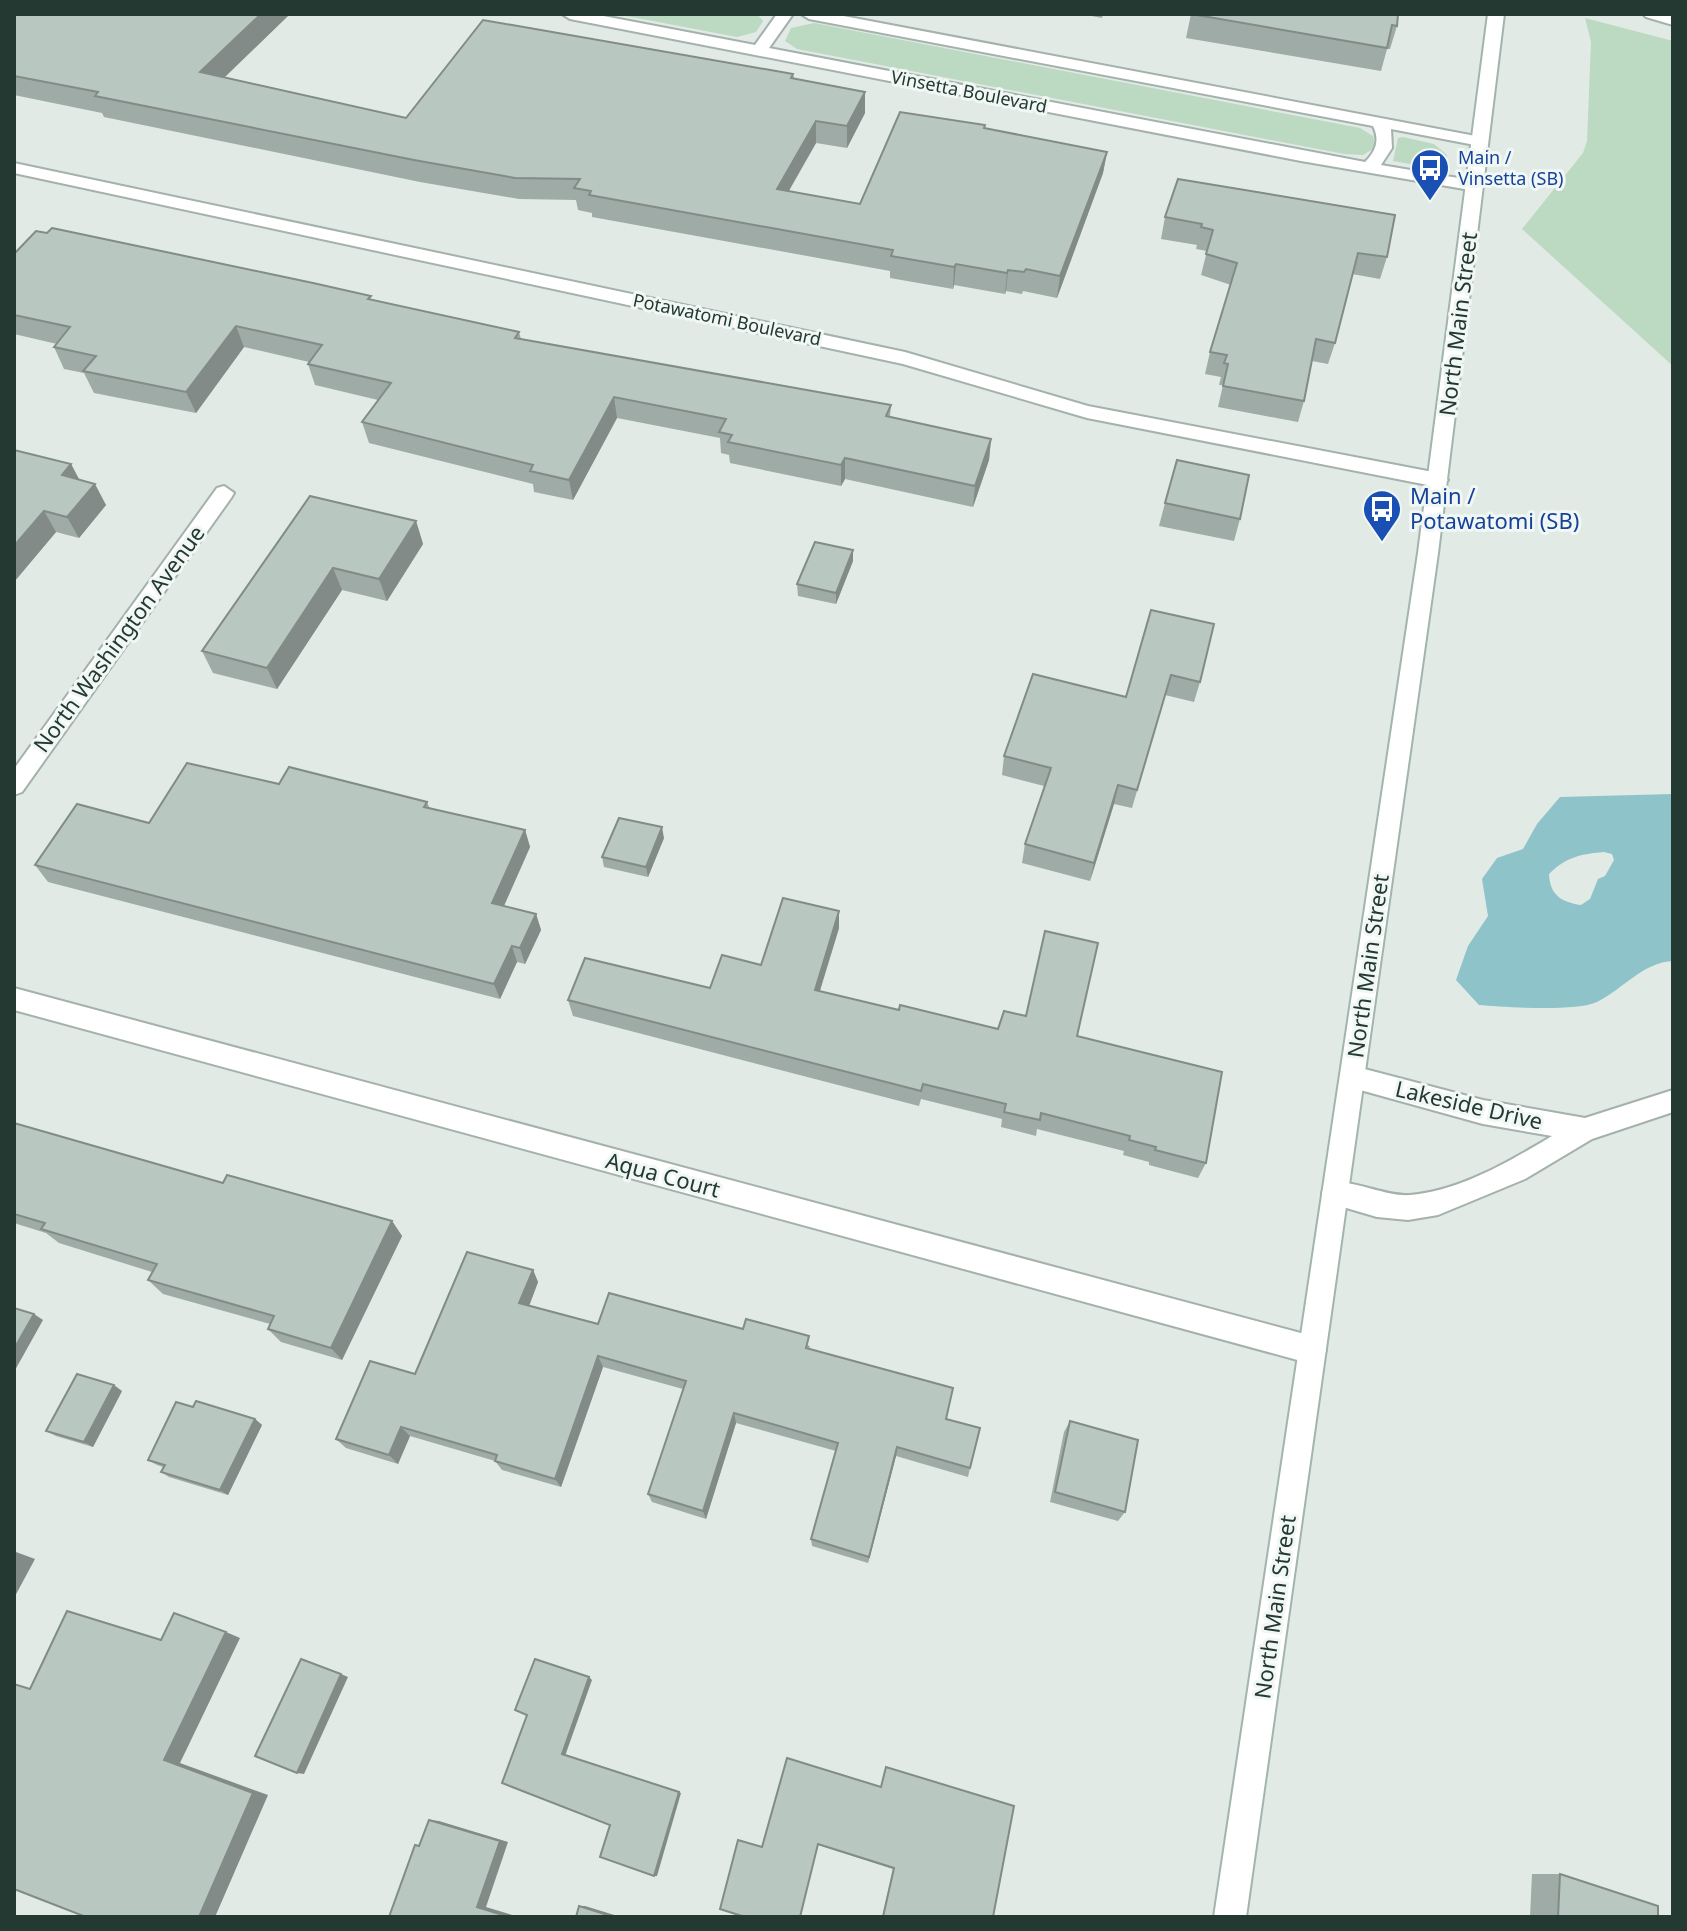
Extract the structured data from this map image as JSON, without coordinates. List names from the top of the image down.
{
  "streets": {
    "street": [
      "Vinsetta Boulevard",
      "Potawatomi Boulevard",
      "North Main Street",
      "North Washington Avenue",
      "Lakeside Drive",
      "Aqua Court"
    ]
  },
  "crossings": [
    ["Vinsetta Boulevard", "North Main Street"],
    ["Potawatomi Boulevard", "North Main Street"],
    ["North Main Street", "Lakeside Drive"],
    ["North Main Street", "Aqua Court"]
  ],
  "places": {
    "bus stop": ["Main / Vinsetta (SB)", "Main / Potawatomi (SB)"]
  }
}
